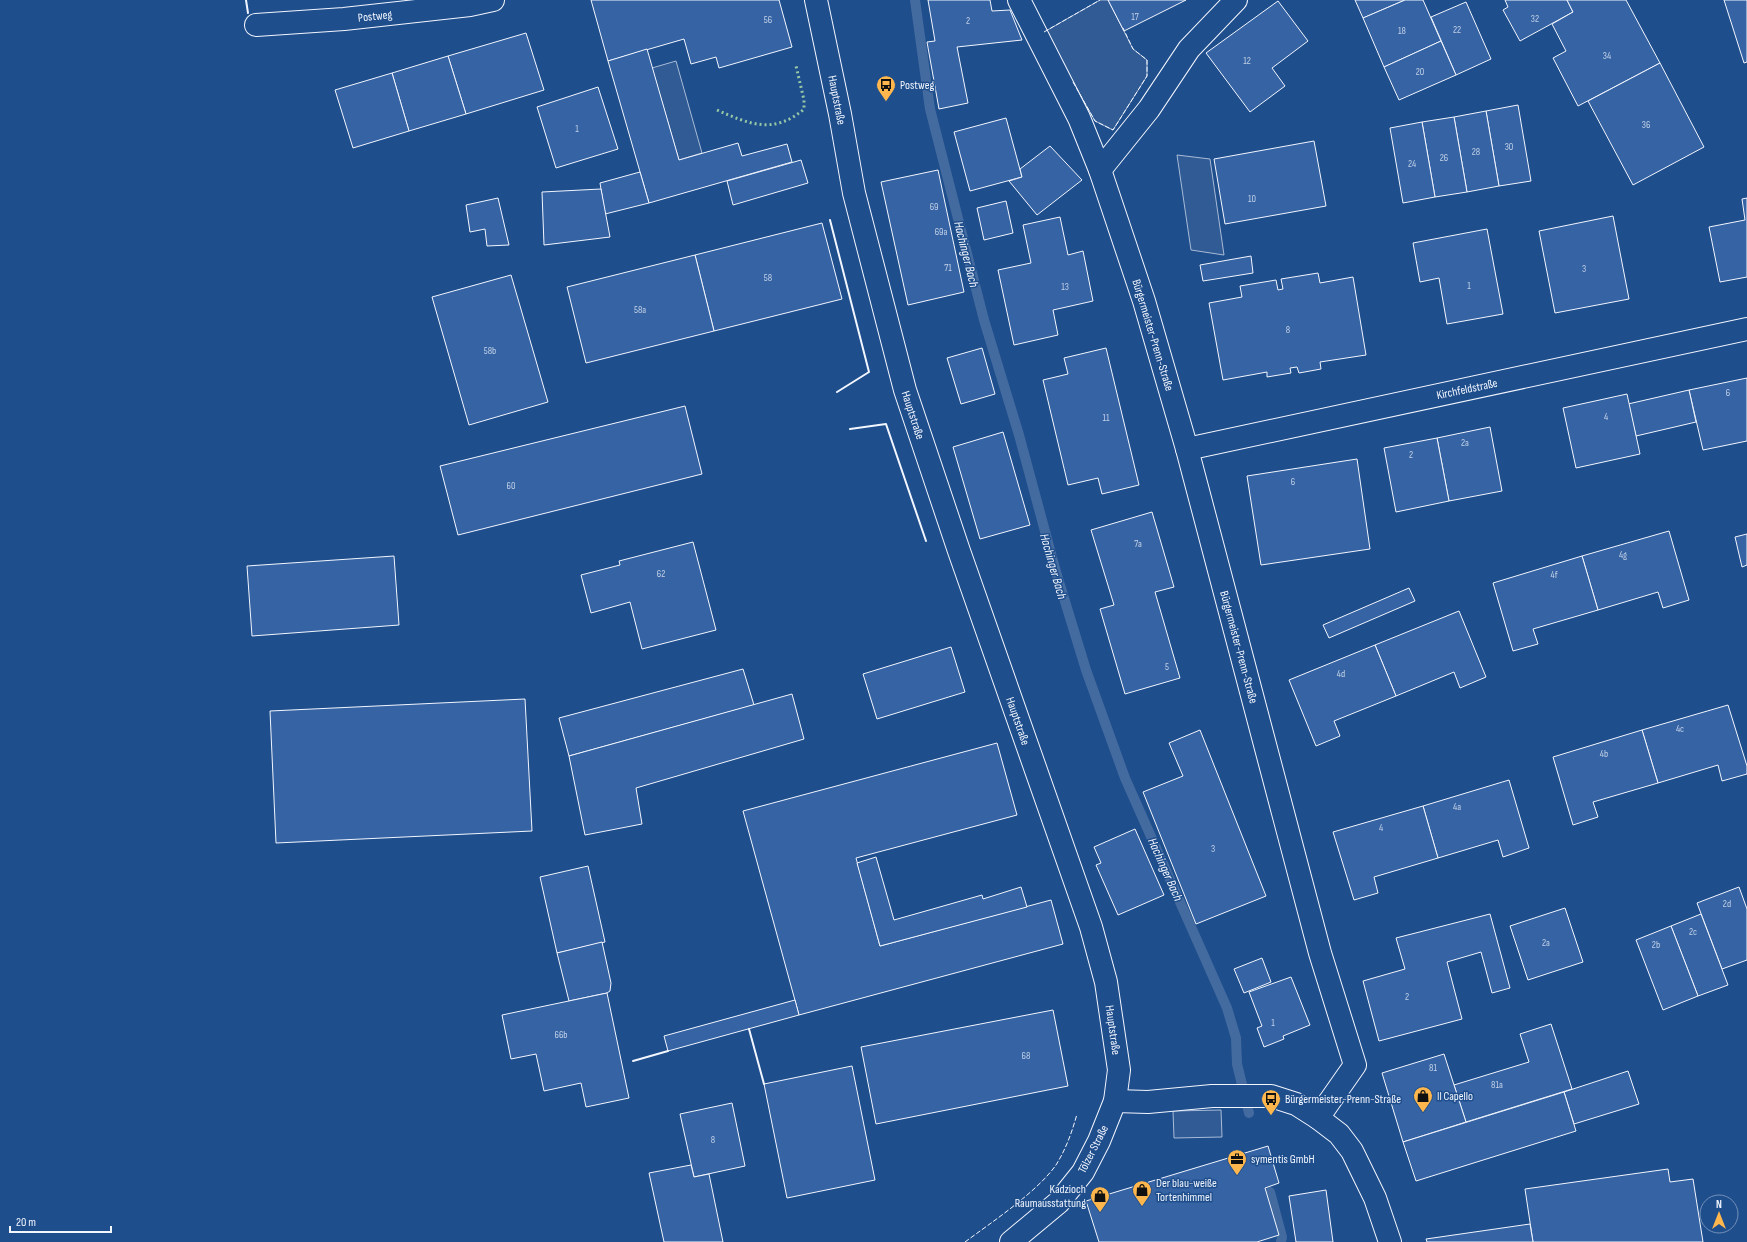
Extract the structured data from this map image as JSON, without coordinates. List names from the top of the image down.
{
  "streets": {
    "street": [
      "Postweg",
      "Hauptstraße",
      "Bürgermeister-Prenn-Straße",
      "Kirchfeldstraße",
      "Tölzer Straße"
    ]
  },
  "crossings": [
    ["Hauptstraße", "Tölzer Straße"],
    ["Bürgermeister-Prenn-Straße", "Kirchfeldstraße"]
  ],
  "water": ["Hachinger Bach"],
  "places": {
    "bus stop": ["Postweg", "Bürgermeister-Prenn-Straße"],
    "shop": ["Il Capello", "Der blau-weiße Tortenhimmel", "Kadzioch Raumausstattung"],
    "office": ["symentis GmbH"]
  },
  "house_numbers": [
    "17",
    "32",
    "56",
    "2",
    "22",
    "18",
    "34",
    "12",
    "20",
    "36",
    "1",
    "30",
    "28",
    "26",
    "24",
    "10",
    "69",
    "69a",
    "71",
    "3",
    "58",
    "1",
    "13",
    "58a",
    "8",
    "58b",
    "6",
    "4",
    "11",
    "2a",
    "2",
    "6",
    "60",
    "7a",
    "4g",
    "62",
    "4f",
    "5",
    "4d",
    "4c",
    "4b",
    "4a",
    "4",
    "3",
    "2d",
    "2c",
    "2a",
    "2b",
    "2",
    "1",
    "66b",
    "68",
    "81",
    "81a",
    "8"
  ],
  "scale_bar": "20 m",
  "north": "top"
}
